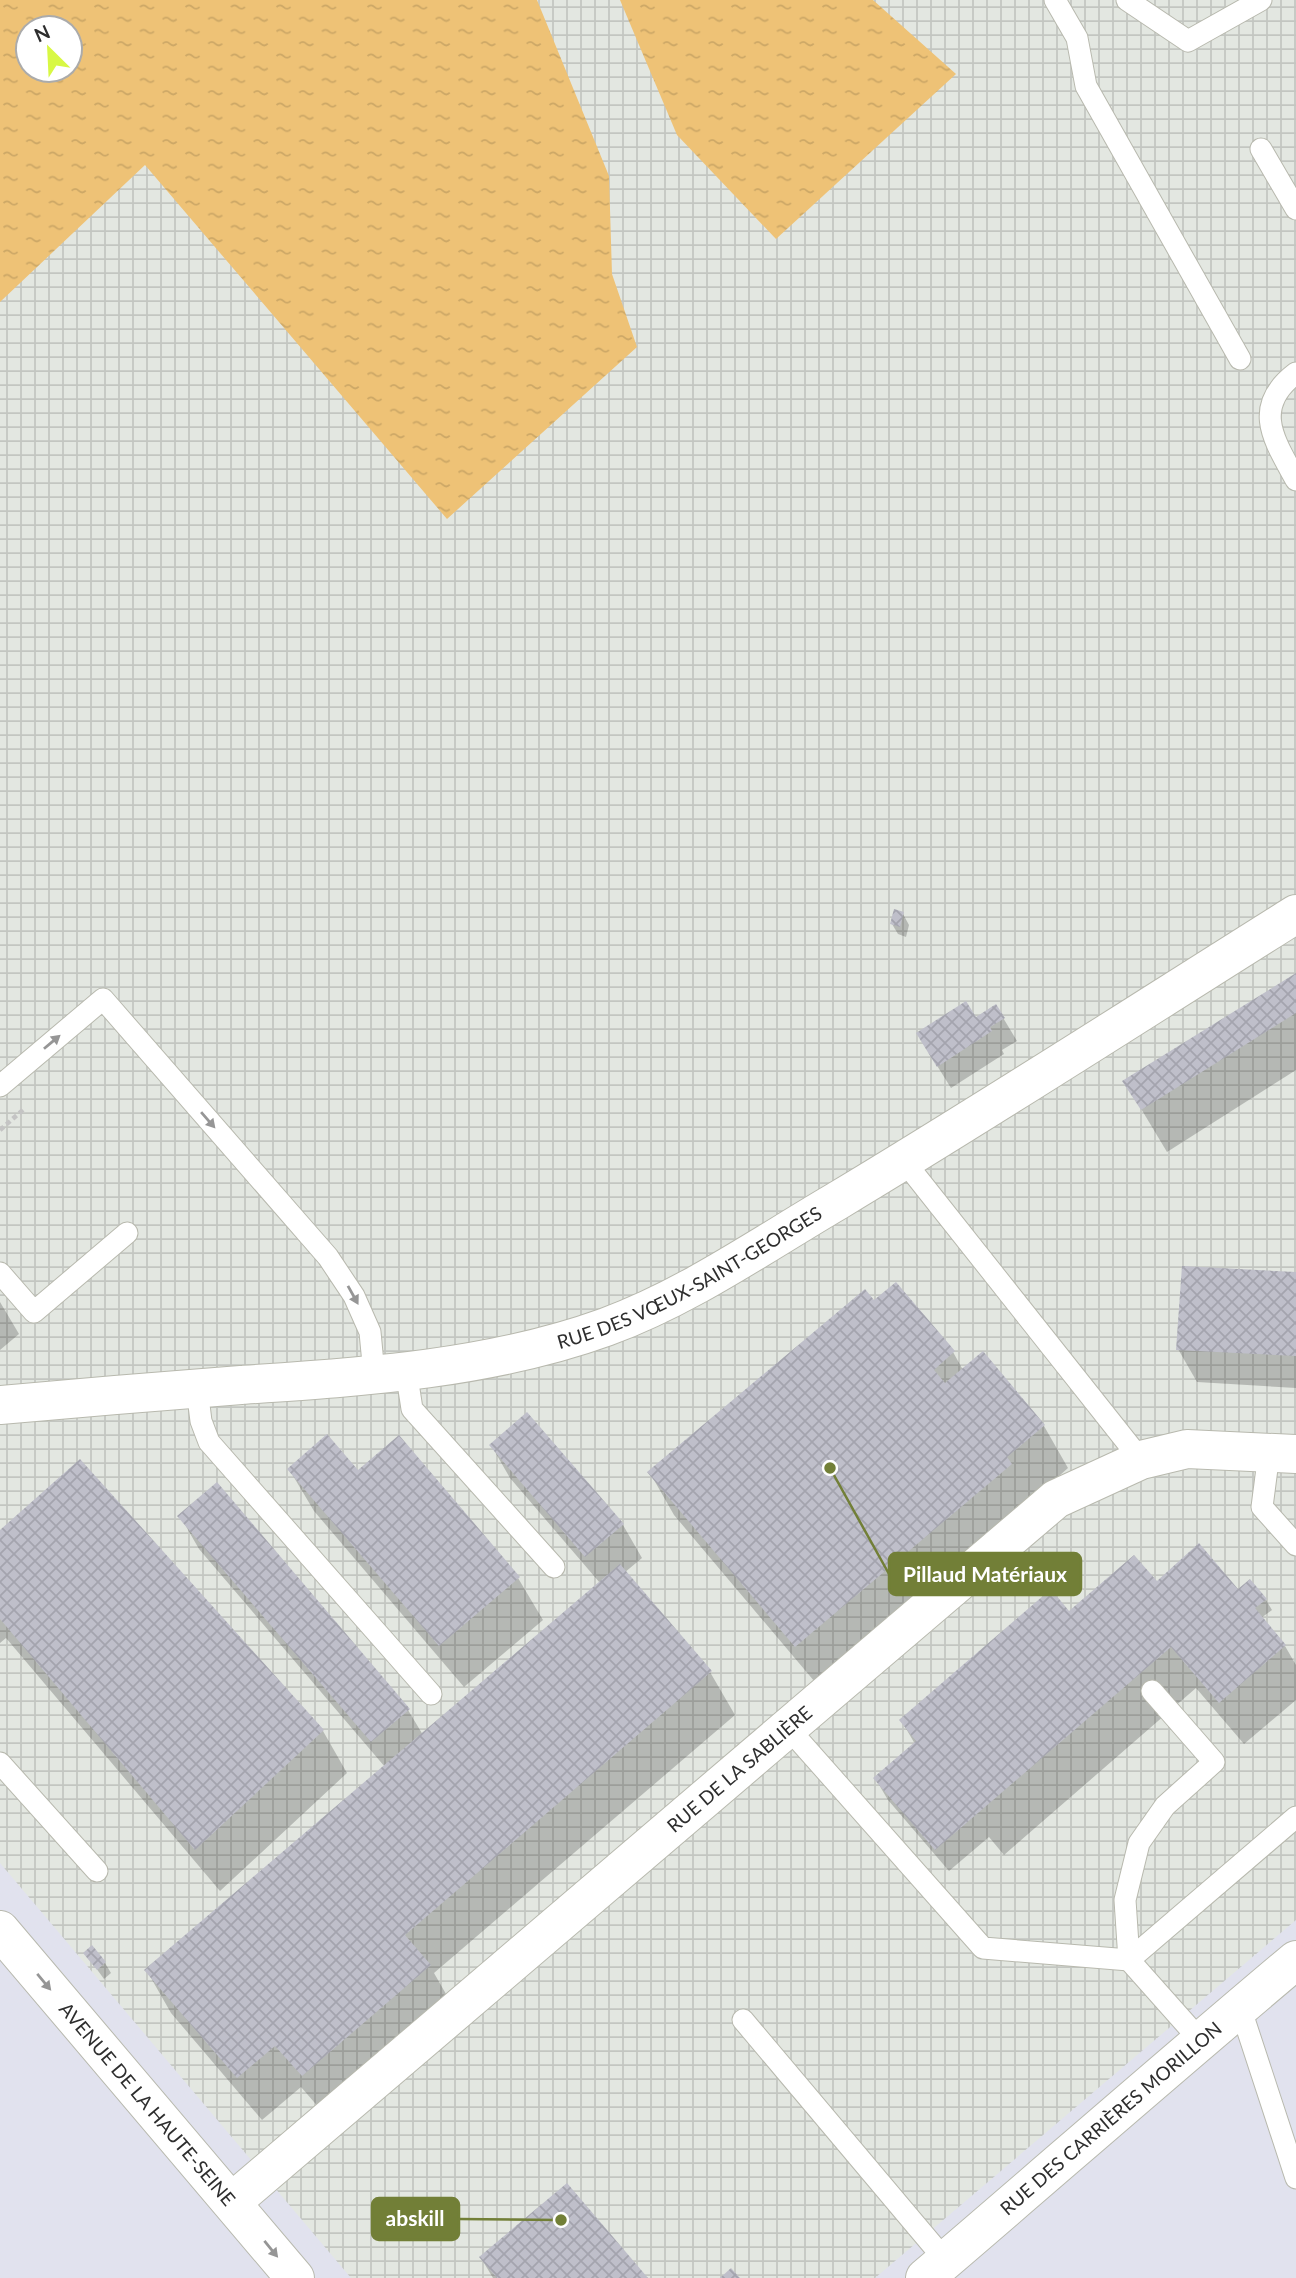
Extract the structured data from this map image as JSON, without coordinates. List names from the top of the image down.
{
  "streets": {
    "street": [
      "RUE DES VŒUX-SAINT-GEORGES",
      "RUE DE LA SABLIÈRE",
      "AVENUE DE LA HAUTE-SEINE",
      "RUE DES CARRIÈRES MORILLON"
    ]
  },
  "crossings": [
    ["RUE DE LA SABLIÈRE", "AVENUE DE LA HAUTE-SEINE"]
  ],
  "one_way": ["AVENUE DE LA HAUTE-SEINE"],
  "places": ["Pillaud Matériaux", "abskill"],
  "north": "top left"
}
